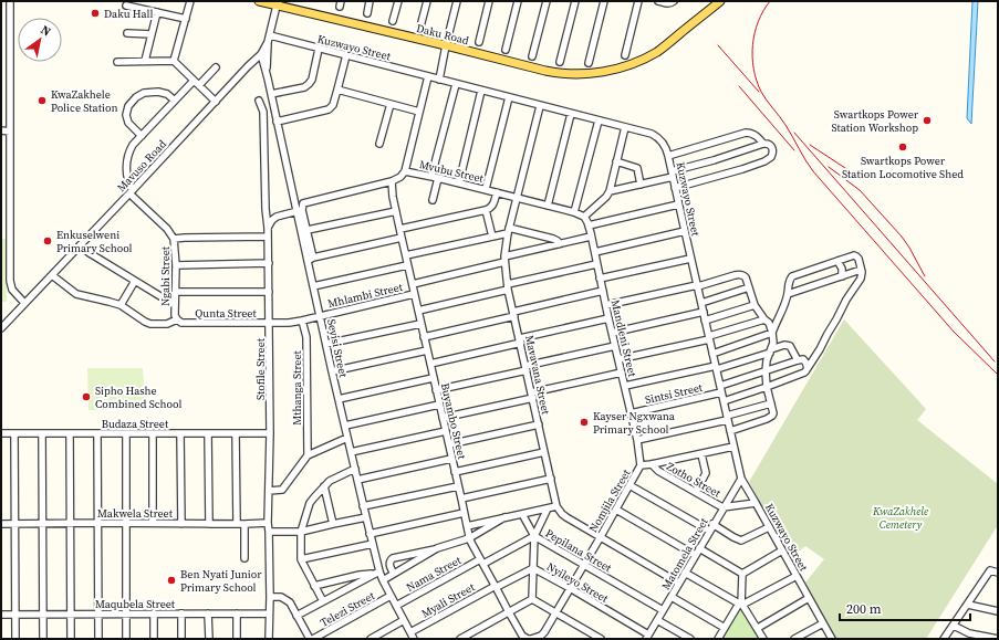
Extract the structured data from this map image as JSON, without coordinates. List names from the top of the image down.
{
  "streets": {
    "main road": ["Daku Road"],
    "street": [
      "Kuzwayo Street",
      "Mavuso Road",
      "Mvubu Street",
      "Ngabi Street",
      "Mhlambi Street",
      "Qunta Street",
      "Mandleni Street",
      "Seyisi Street",
      "Stofile Street",
      "Mavavana Street",
      "Mthanga Street",
      "Sintsi Street",
      "Buyambo Street",
      "Budaza Street",
      "Zotho Street",
      "Nomjila Street",
      "Makwela Street",
      "Pepilana Street",
      "Matomela Street",
      "Nama Street",
      "Nyileyo Street",
      "Myali Street",
      "Maqubela Street",
      "Telezi Street"
    ]
  },
  "crossings": [
    ["Daku Road", "Mavuso Road"],
    ["Kuzwayo Street", "Mavuso Road"],
    ["Kuzwayo Street", "Mavavana Street"],
    ["Kuzwayo Street", "Sintsi Street"],
    ["Kuzwayo Street", "Zotho Street"],
    ["Kuzwayo Street", "Matomela Street"],
    ["Mavuso Road", "Ngabi Street"],
    ["Mavuso Road", "Qunta Street"],
    ["Mavuso Road", "Seyisi Street"],
    ["Mvubu Street", "Mandleni Street"],
    ["Mvubu Street", "Seyisi Street"],
    ["Mvubu Street", "Mavavana Street"],
    ["Mvubu Street", "Buyambo Street"],
    ["Ngabi Street", "Qunta Street"],
    ["Mhlambi Street", "Qunta Street"],
    ["Mhlambi Street", "Seyisi Street"],
    ["Mhlambi Street", "Mthanga Street"],
    ["Mhlambi Street", "Buyambo Street"],
    ["Qunta Street", "Stofile Street"],
    ["Qunta Street", "Mthanga Street"],
    ["Mandleni Street", "Sintsi Street"],
    ["Mandleni Street", "Nomjila Street"],
    ["Seyisi Street", "Nama Street"],
    ["Seyisi Street", "Myali Street"],
    ["Seyisi Street", "Telezi Street"],
    ["Stofile Street", "Budaza Street"],
    ["Stofile Street", "Makwela Street"],
    ["Stofile Street", "Maqubela Street"],
    ["Buyambo Street", "Nomjila Street"],
    ["Buyambo Street", "Pepilana Street"],
    ["Buyambo Street", "Nama Street"],
    ["Buyambo Street", "Nyileyo Street"],
    ["Buyambo Street", "Myali Street"],
    ["Zotho Street", "Matomela Street"],
    ["Nomjila Street", "Pepilana Street"],
    ["Nomjila Street", "Nyileyo Street"],
    ["Pepilana Street", "Matomela Street"],
    ["Pepilana Street", "Nama Street"],
    ["Matomela Street", "Nyileyo Street"],
    ["Nyileyo Street", "Myali Street"]
  ],
  "parks": ["KwaZakhele Cemetery"],
  "places": [
    "Daku Hall",
    "KwaZakhele Police Station",
    "Swartkops Power Station Workshop",
    "Swartkops Power Station Locomotive Shed",
    "Enkuselweni Primary School",
    "Sipho Hashe Combined School",
    "Kayser Ngxwana Primary School",
    "Ben Nyati Junior Primary School"
  ],
  "scale_bar": "200 m",
  "north": "top right"
}
